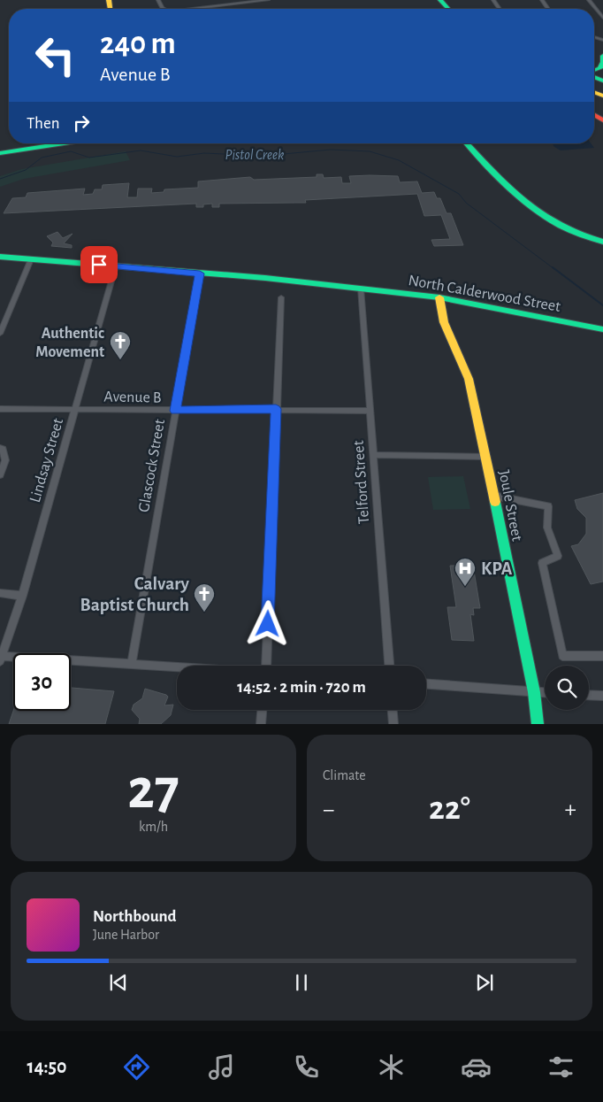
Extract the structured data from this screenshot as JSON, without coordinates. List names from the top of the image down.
{
  "streets": {
    "main road": ["North Calderwood Street", "Joule Street"],
    "street": [
      "Avenue B",
      "Lindsay Street",
      "Glascock Street",
      "Telford Street"
    ]
  },
  "crossings": [
    ["North Calderwood Street", "Lindsay Street"],
    ["North Calderwood Street", "Glascock Street"],
    ["North Calderwood Street", "Telford Street"],
    ["North Calderwood Street", "Joule Street"],
    ["Avenue B", "Lindsay Street"],
    ["Avenue B", "Glascock Street"],
    ["Avenue B", "Telford Street"]
  ],
  "water": ["Pistol Creek"],
  "places": {
    "church": ["Authentic Movement", "Calvary Baptist Church"],
    "hospital": ["KPA"]
  },
  "page": {
    "turn": ["240 m", "Avenue B"],
    "then": "Then",
    "limit": "30",
    "trip": "14:52 · 2 min · 720 m",
    "tile": [
      ["27", "km/h"],
      "Climate"
    ],
    "heat": ["−", "22°", "+"],
    "song": ["Northbound", "June Harbor"],
    "tabs": "14:50"
  }
}
